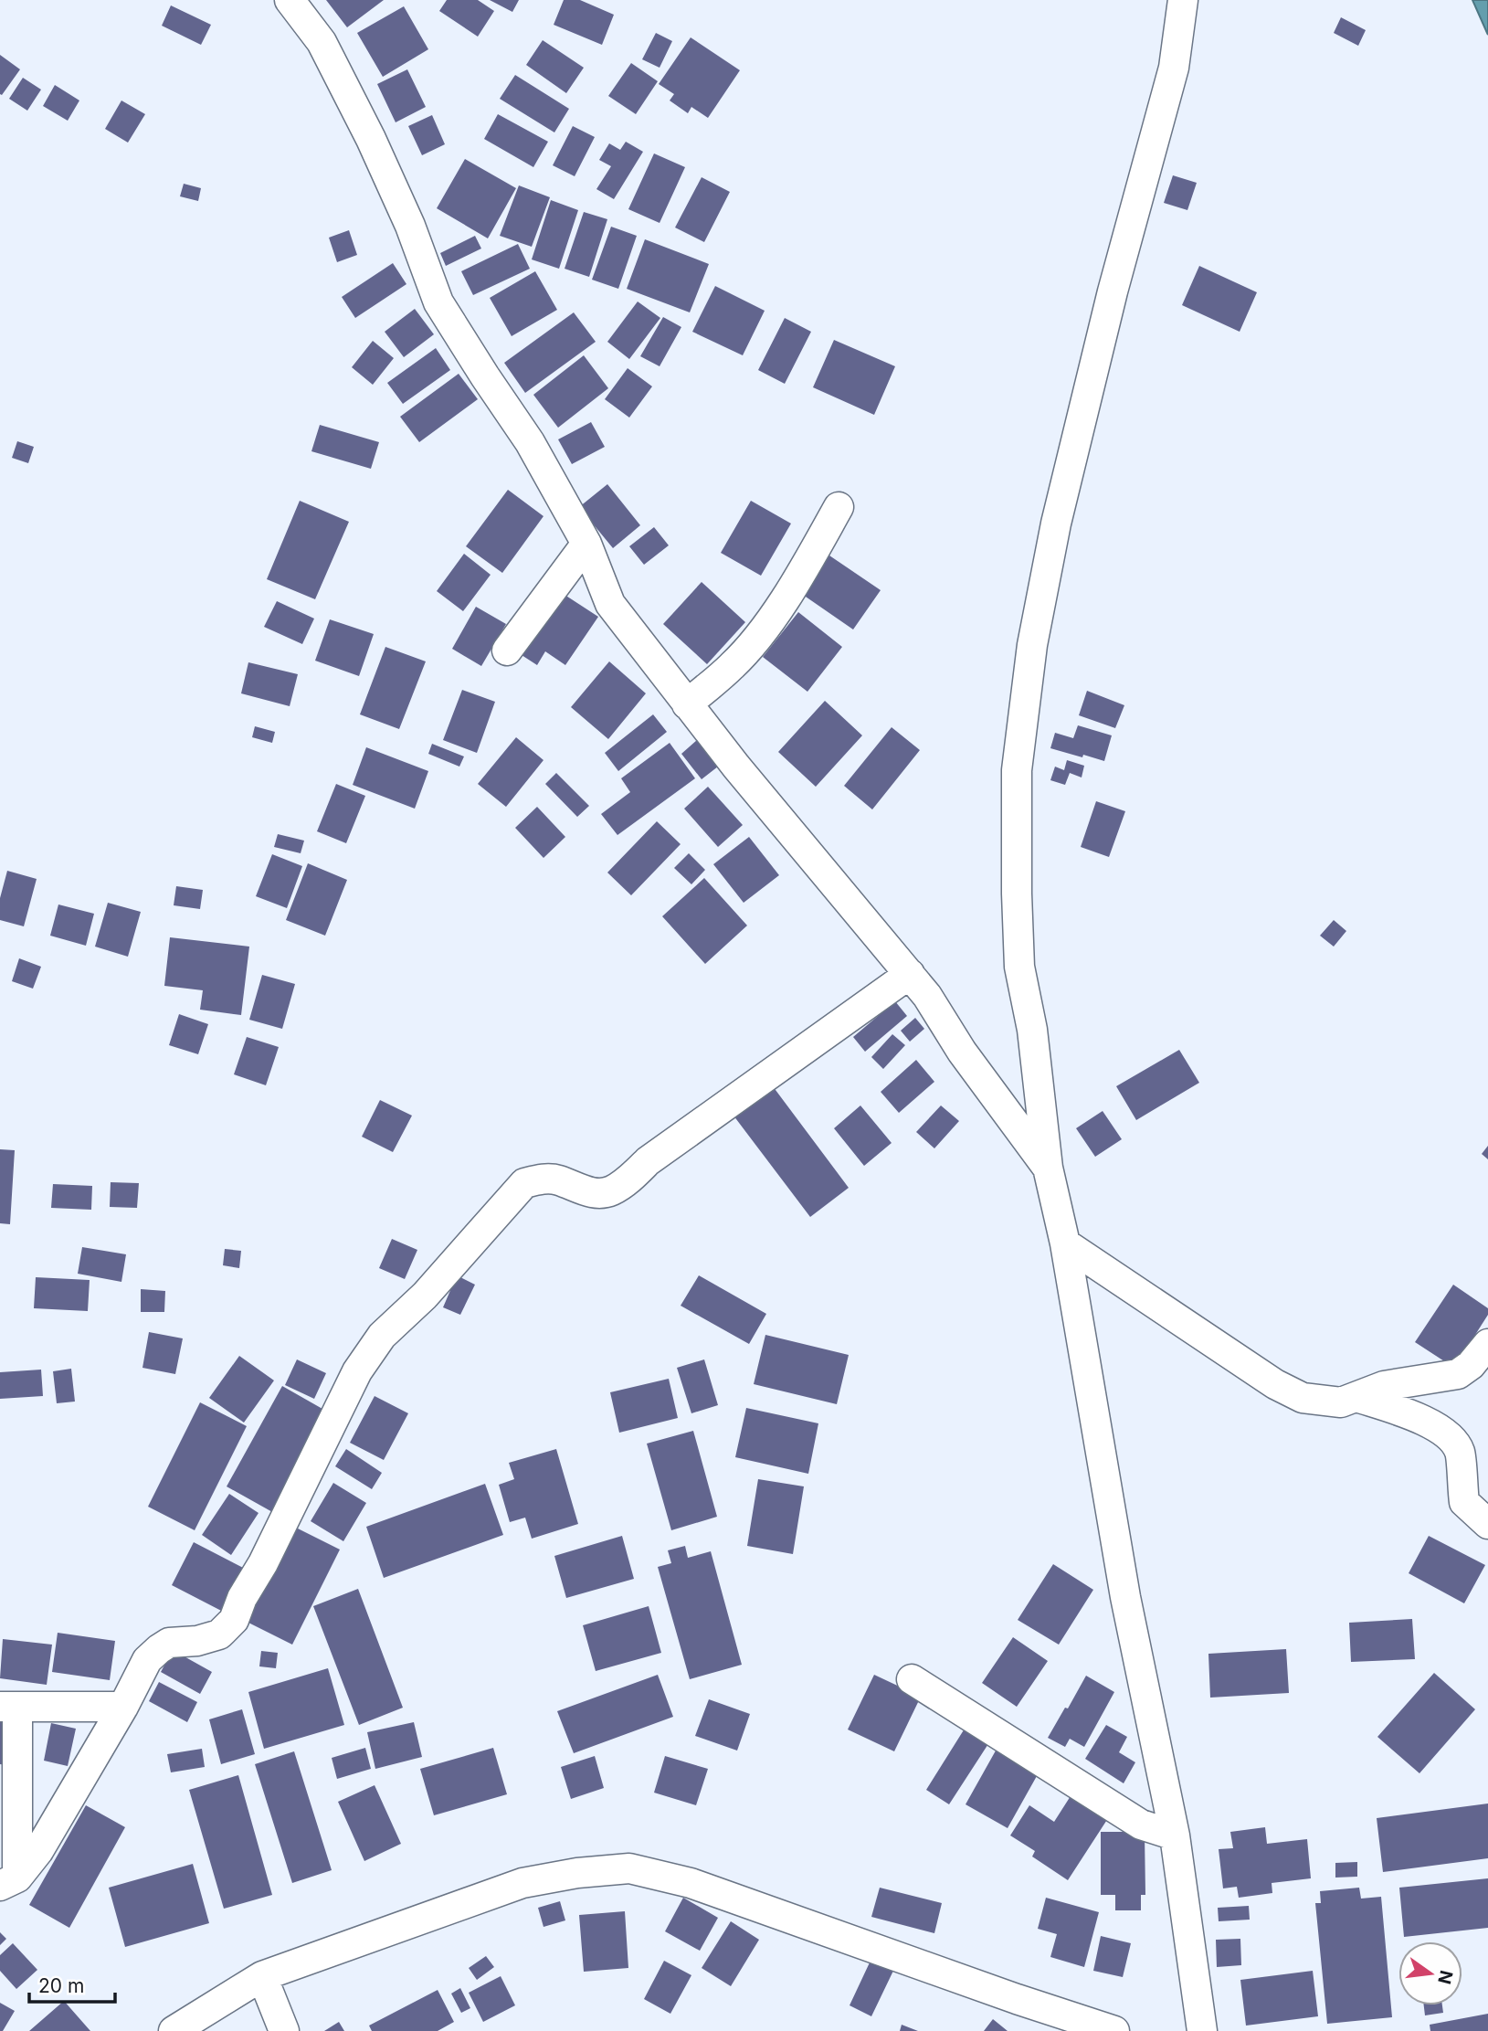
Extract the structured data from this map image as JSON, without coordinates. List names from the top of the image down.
{
  "scale_bar": "20 m",
  "north": "right"
}
